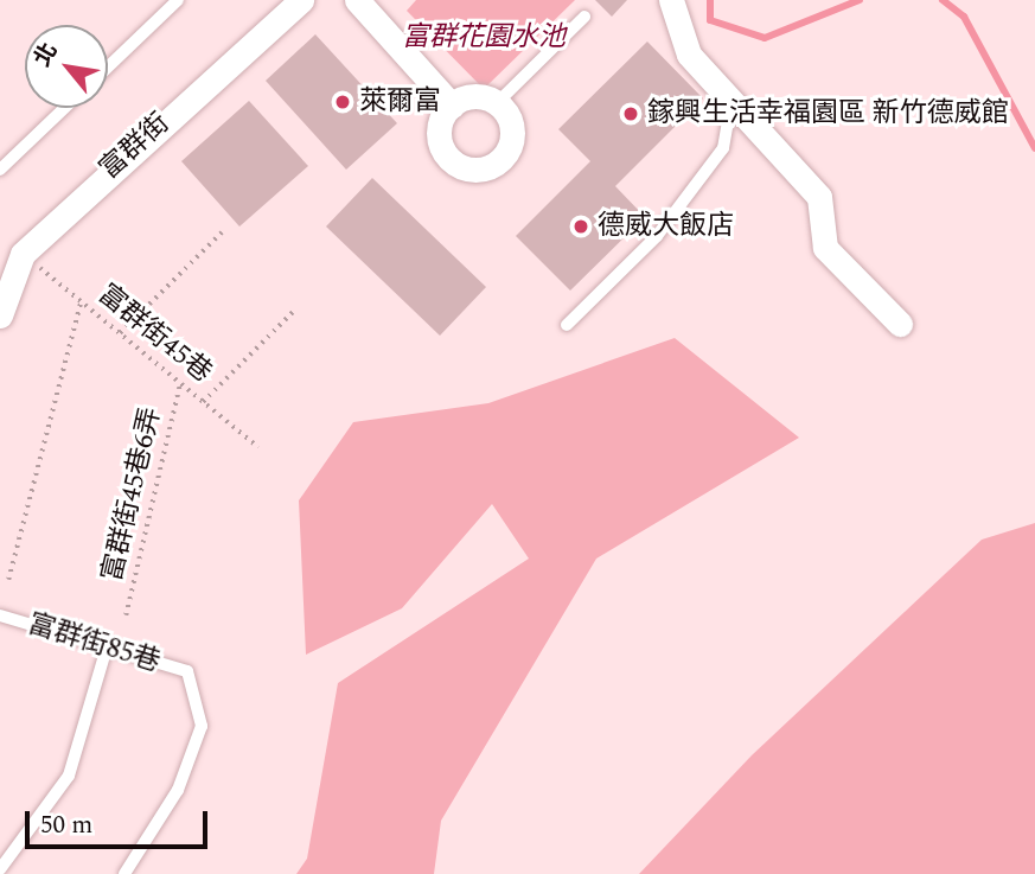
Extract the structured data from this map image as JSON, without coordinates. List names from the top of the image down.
{
  "streets": {
    "street": ["富群街"],
    "lane": ["富群街85巷"],
    "path": ["富群街45巷", "富群街45巷6弄"]
  },
  "crossings": [
    ["富群街", "富群街45巷"],
    ["富群街45巷", "富群街45巷6弄"]
  ],
  "parks": ["富群花園水池"],
  "places": ["萊爾富", "鎵興生活幸福園區 新竹德威館", "德威大飯店"],
  "scale_bar": "50 m",
  "north": "top left"
}
